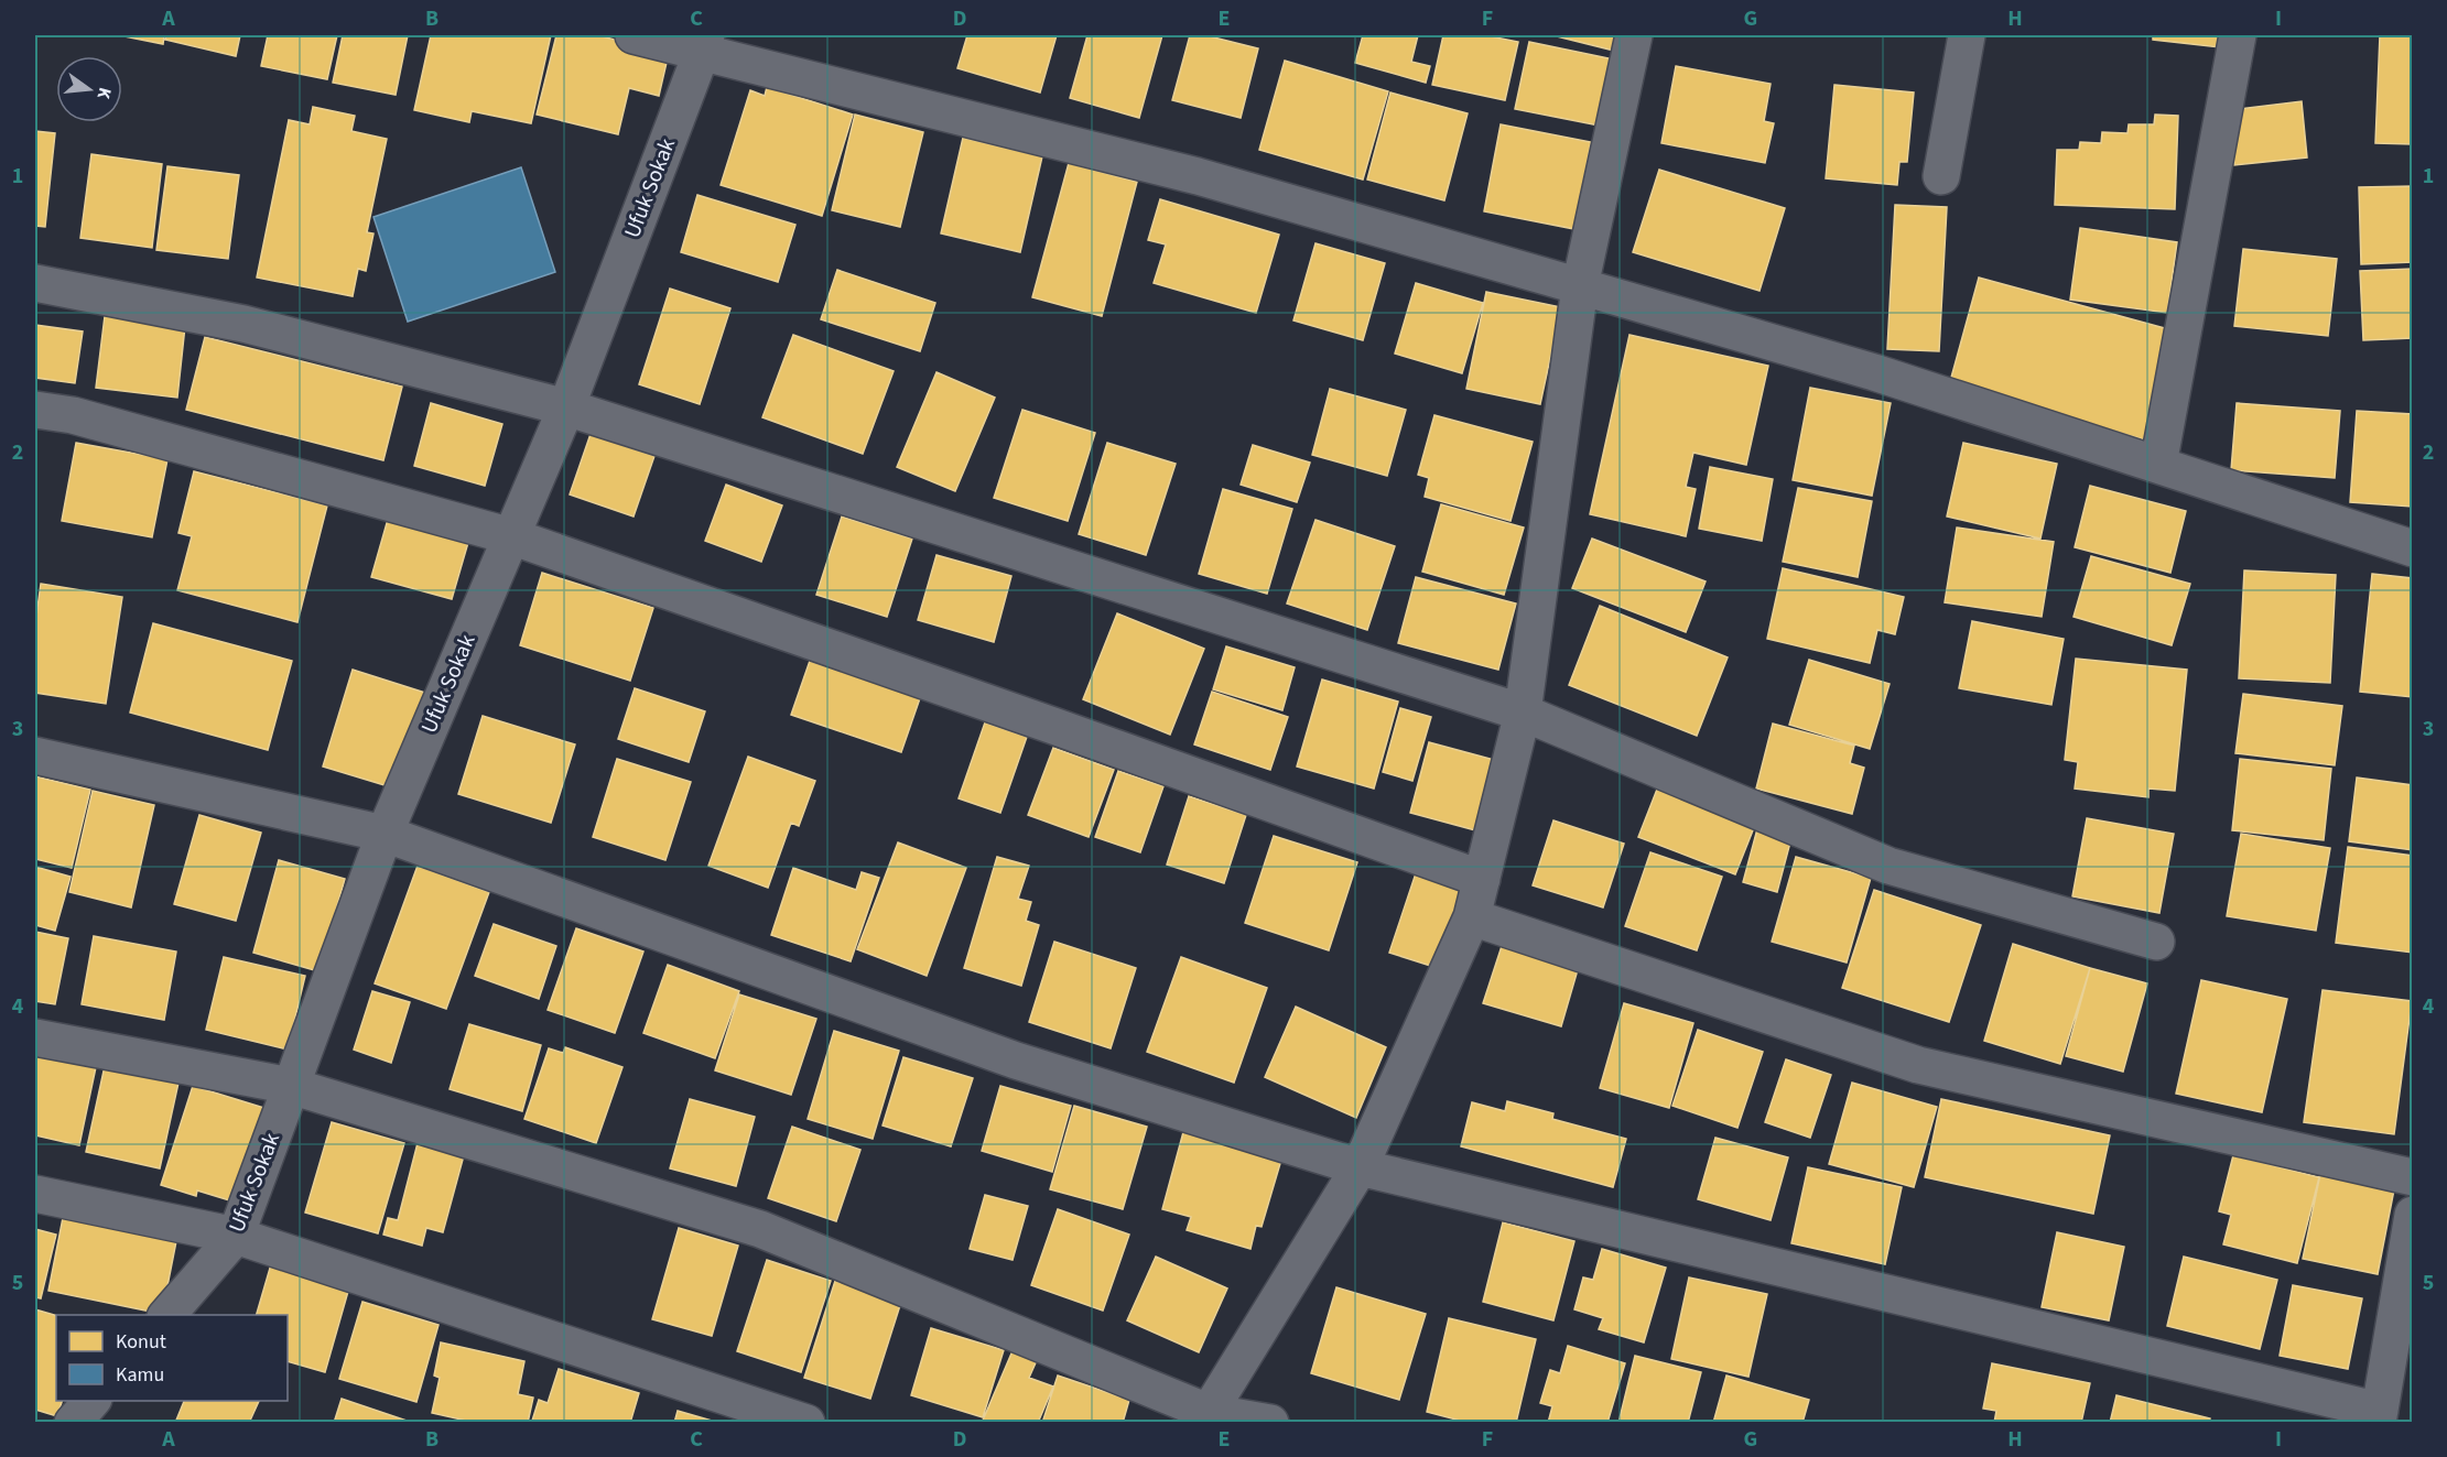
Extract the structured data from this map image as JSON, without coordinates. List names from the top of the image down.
{
  "streets": {
    "street": ["Ufuk Sokak"]
  },
  "legend": ["Konut", "Kamu"],
  "north": "right",
  "grid": {
    "columns": [
      "A",
      "B",
      "C",
      "D",
      "E",
      "F",
      "G",
      "H",
      "I"
    ],
    "rows": [
      "1",
      "2",
      "3",
      "4",
      "5"
    ]
  }
}
